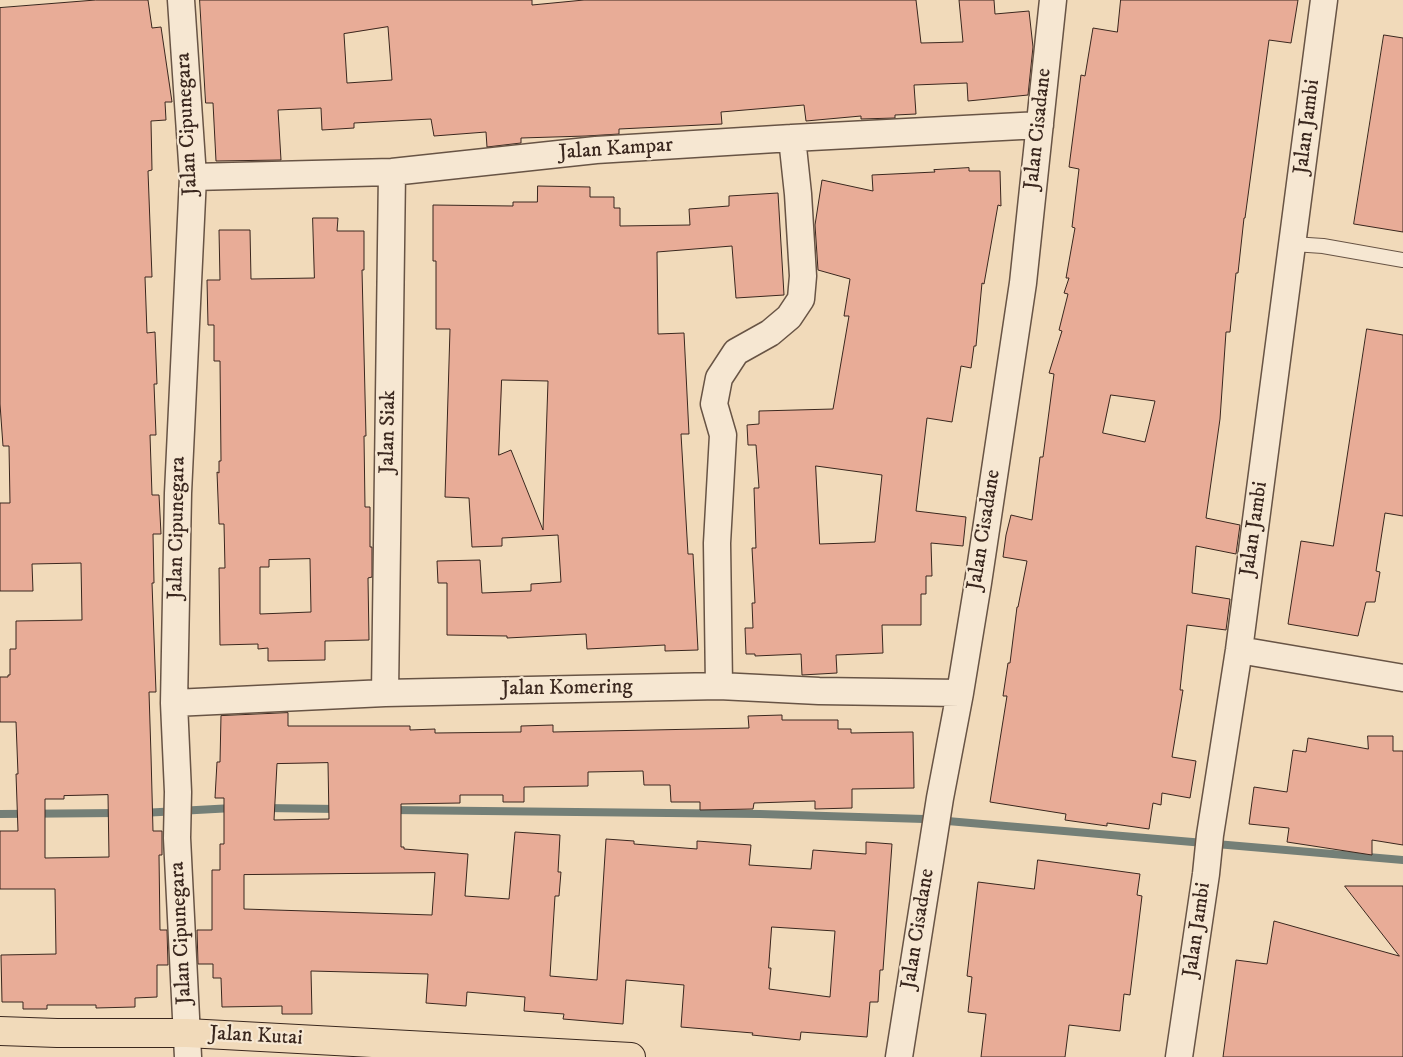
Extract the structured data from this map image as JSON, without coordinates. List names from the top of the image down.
{
  "streets": {
    "main road": ["Jalan Kutai"],
    "street": [
      "Jalan Cipunegara",
      "Jalan Jambi",
      "Jalan Cisadane",
      "Jalan Kampar",
      "Jalan Siak",
      "Jalan Komering"
    ]
  },
  "crossings": [
    ["Jalan Cipunegara", "Jalan Kampar"],
    ["Jalan Cipunegara", "Jalan Komering"],
    ["Jalan Cipunegara", "Jalan Kutai"],
    ["Jalan Cisadane", "Jalan Kampar"],
    ["Jalan Cisadane", "Jalan Komering"],
    ["Jalan Kampar", "Jalan Siak"],
    ["Jalan Siak", "Jalan Komering"]
  ]
}
